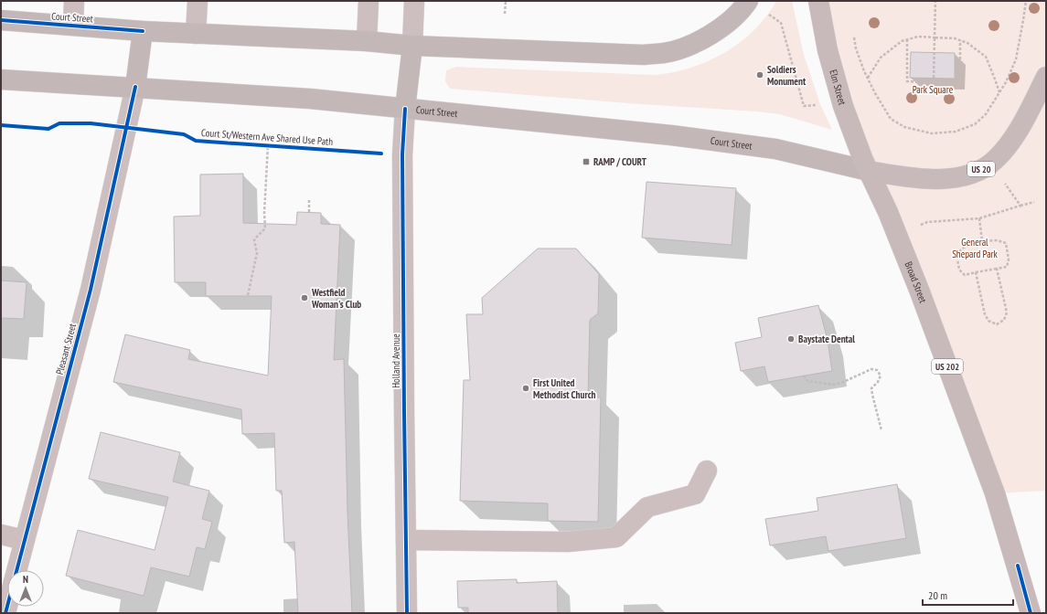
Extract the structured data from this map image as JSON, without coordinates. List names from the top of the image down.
{
  "streets": {
    "highway": [
      "Elm Street",
      "US 20",
      "Broad Street",
      "US 202"
    ],
    "main road": ["Court Street"],
    "street": ["Pleasant Street", "Holland Avenue"],
    "cycle path": ["Court St/Western Ave Shared Use Path"]
  },
  "crossings": [
    ["Court Street", "Elm Street"],
    ["Court Street", "US 20"],
    ["Court Street", "Broad Street"],
    ["Court Street", "Pleasant Street"],
    ["Court Street", "Holland Avenue"],
    ["Elm Street", "US 20"],
    ["Elm Street", "Broad Street"],
    ["US 20", "Broad Street"]
  ],
  "parks": ["Park Square", "General Shepard Park"],
  "places": {
    "other": [
      "Soldiers Monument",
      "Westfield Woman's Club",
      "Baystate Dental",
      "First United Methodist Church"
    ],
    "transit": ["RAMP / COURT"]
  },
  "scale_bar": "20 m",
  "north": "top"
}
